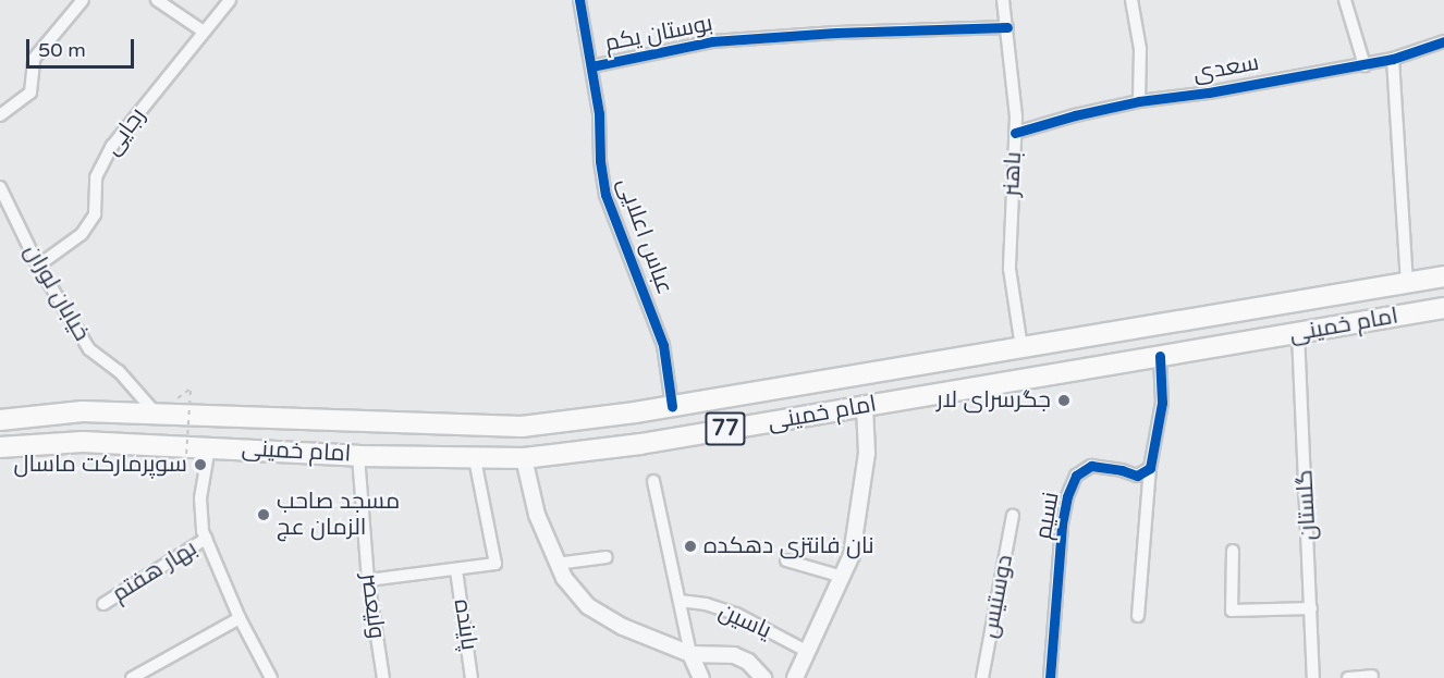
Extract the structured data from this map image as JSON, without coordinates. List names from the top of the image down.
{
  "streets": {
    "highway": ["امام خمینی", "77"],
    "street": [
      "بوستان یکم",
      "سعدی",
      "رجایی",
      "باهنر",
      "عباس اعلایی",
      "خیابان لوران",
      "گلستان",
      "نسیم",
      "بهار هفتم",
      "دوستیس",
      "ولیعصر",
      "یاسین",
      "پاینده"
    ]
  },
  "crossings": [
    ["بوستان یکم", "باهنر"],
    ["بوستان یکم", "عباس اعلایی"],
    ["سعدی", "باهنر"],
    ["رجایی", "خیابان لوران"],
    ["باهنر", "امام خمینی"],
    ["عباس اعلایی", "امام خمینی"],
    ["خیابان لوران", "امام خمینی"],
    ["امام خمینی", "گلستان"],
    ["امام خمینی", "ولیعصر"]
  ],
  "places": [
    "جگرسرای لار",
    "سوپرمارکت ماسال",
    "مسجد صاحب الزمان عج",
    "نان فانتزی دهکده"
  ],
  "scale_bar": "50 m"
}
